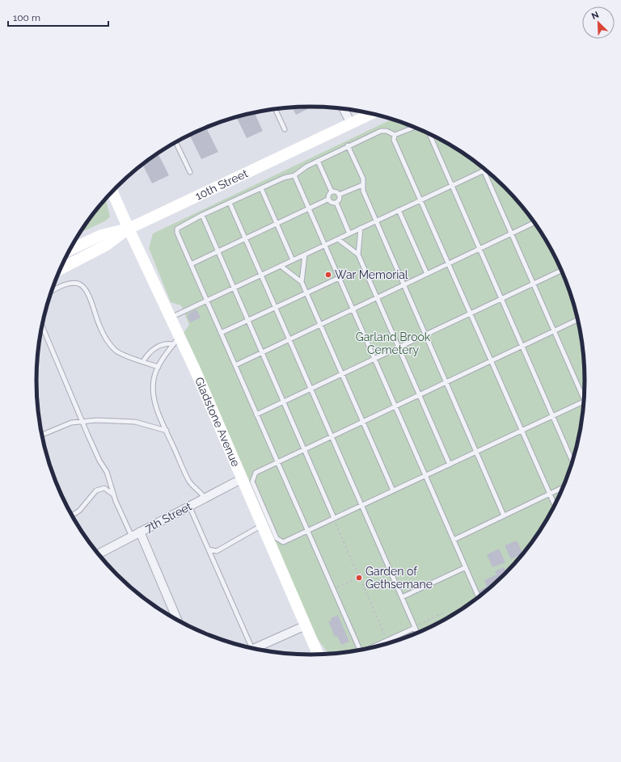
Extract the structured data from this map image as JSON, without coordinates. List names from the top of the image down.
{
  "streets": {
    "street": ["10th Street", "Gladstone Avenue", "7th Street"]
  },
  "crossings": [
    ["10th Street", "Gladstone Avenue"],
    ["Gladstone Avenue", "7th Street"]
  ],
  "parks": ["Garland Brook Cemetery"],
  "places": ["War Memorial", "Garden of Gethsemane"],
  "scale_bar": "100 m",
  "north": "top left"
}
